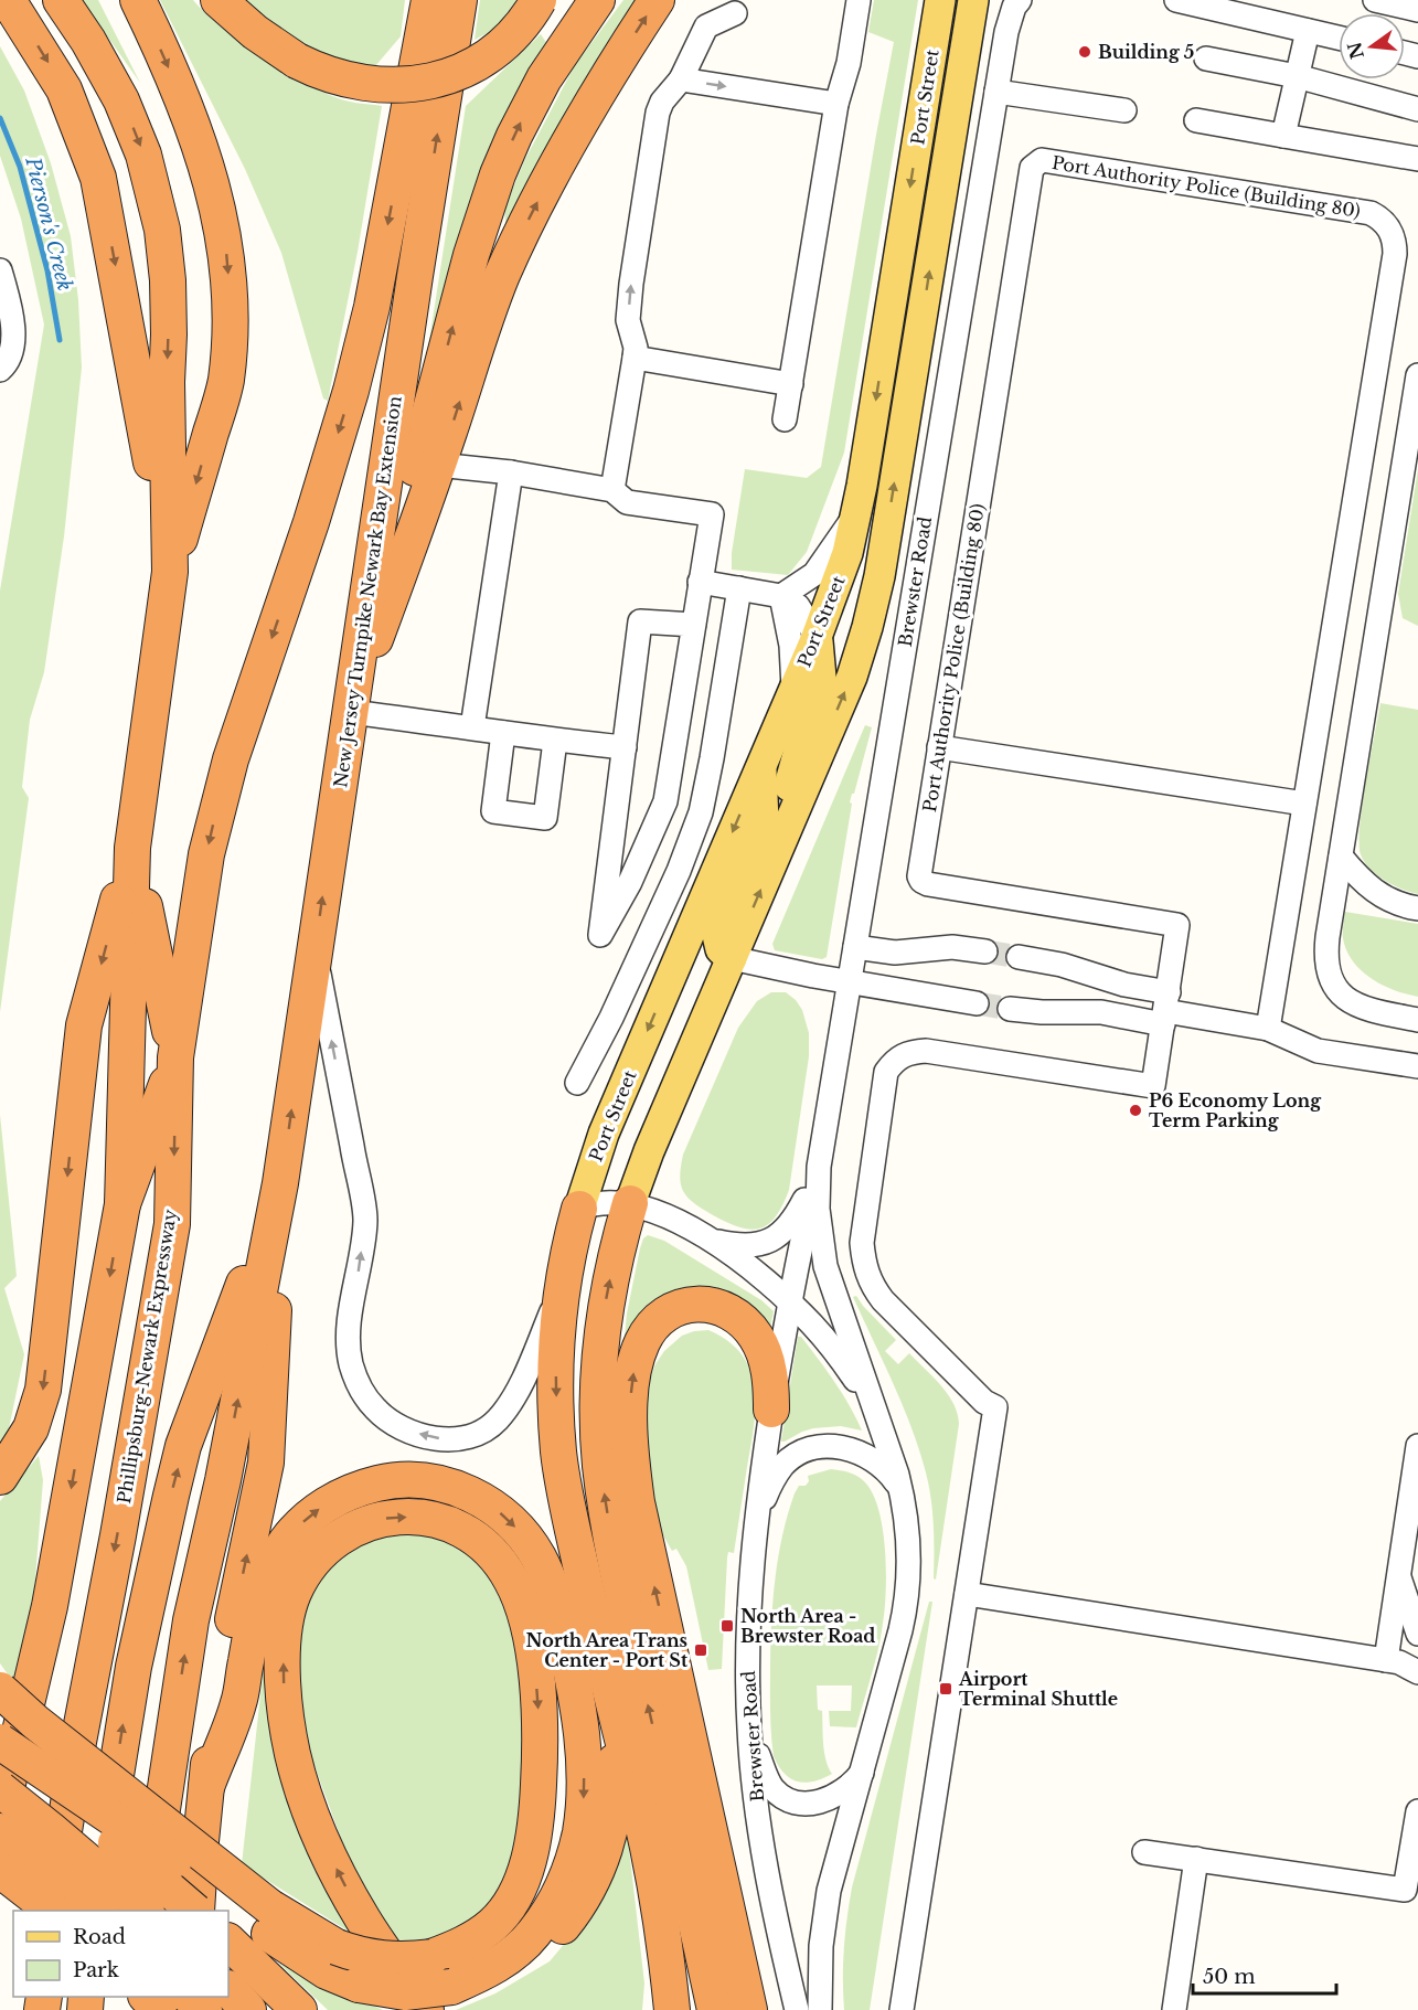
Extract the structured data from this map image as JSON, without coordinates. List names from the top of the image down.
{
  "streets": {
    "highway": ["New Jersey Turnpike Newark Bay Extension", "Phillipsburg-Newark Expressway"],
    "main road": ["Port Street"],
    "street": ["Port Authority Police (Building 80)", "Brewster Road"]
  },
  "crossings": [
    ["Port Street", "Brewster Road"]
  ],
  "water": ["Pierson's Creek"],
  "places": {
    "other": ["Building 5", "P6 Economy Long Term Parking"],
    "transit": ["North Area - Brewster Road", "North Area Trans Center - Port St", "Airport Terminal Shuttle"]
  },
  "legend": ["Road", "Park"],
  "scale_bar": "50 m",
  "north": "left"
}
